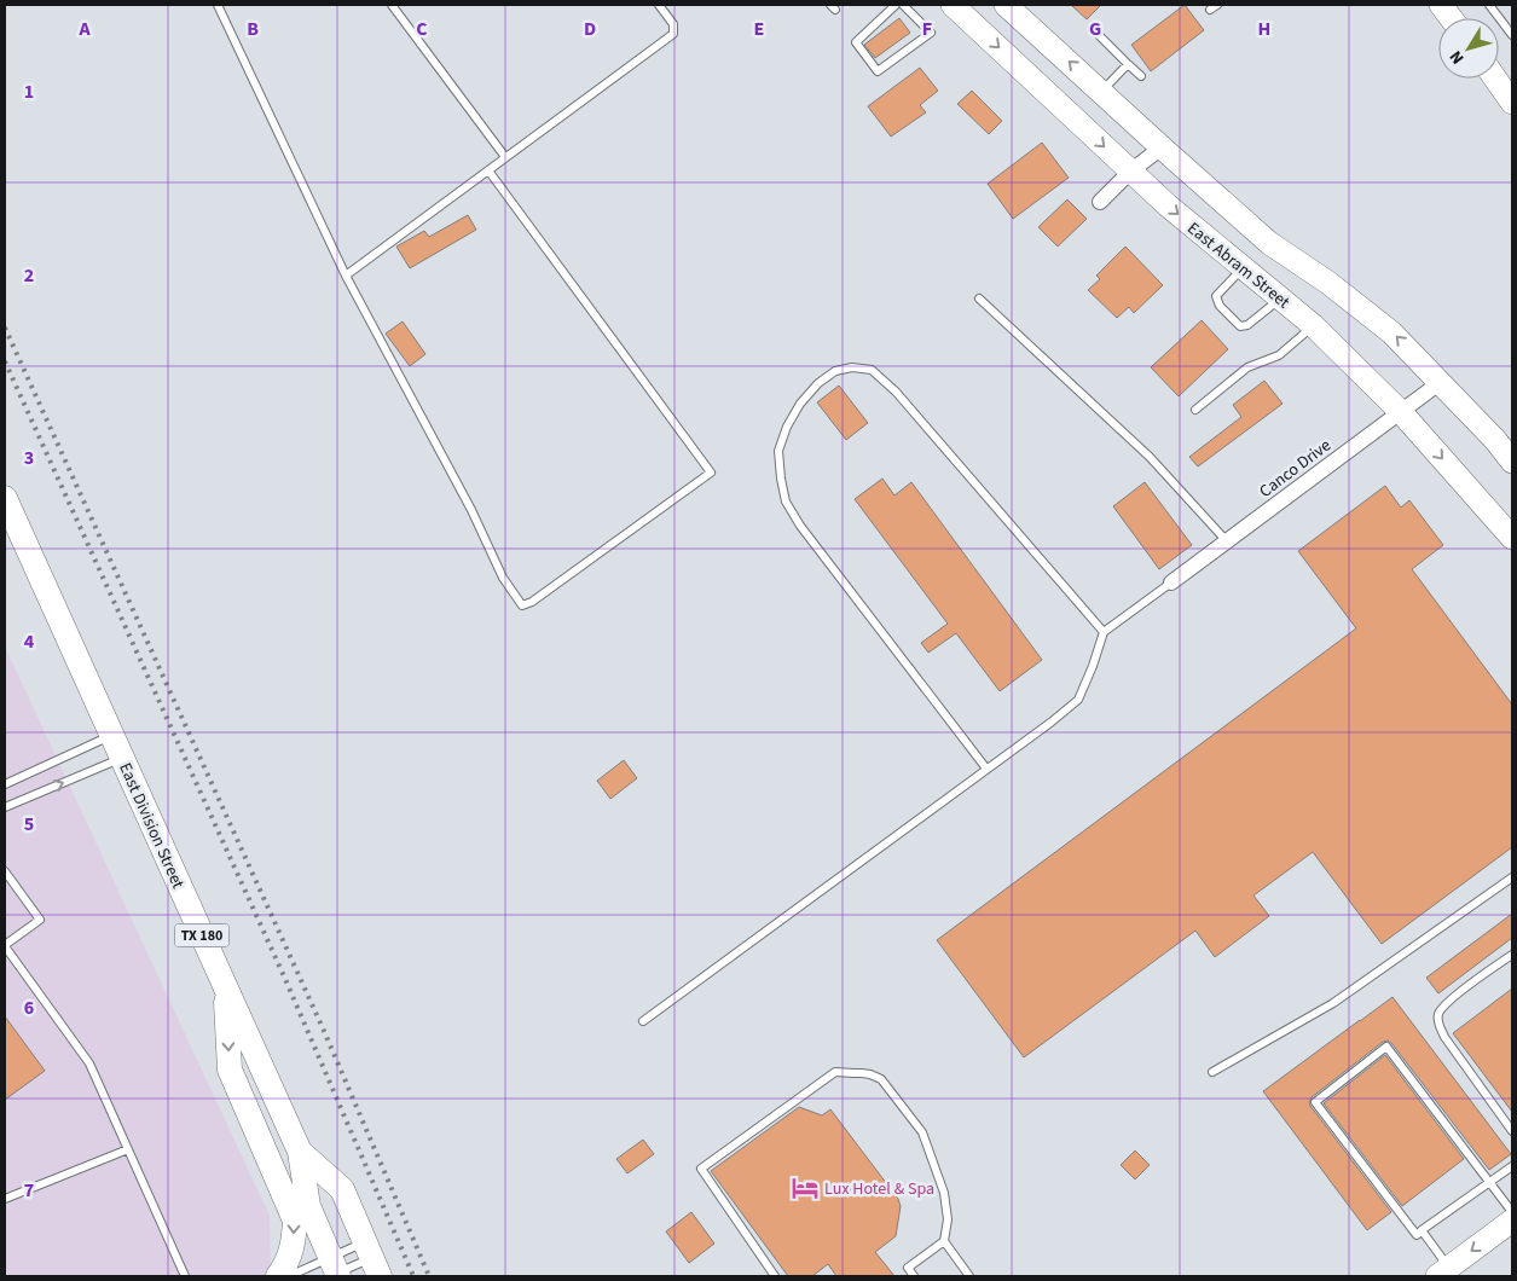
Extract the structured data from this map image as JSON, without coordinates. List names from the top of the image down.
{
  "streets": {
    "main road": ["East Abram Street", "East Division Street", "TX 180"],
    "street": ["Canco Drive"]
  },
  "crossings": [
    ["East Abram Street", "Canco Drive"]
  ],
  "places": {
    "hotel": ["Lux Hotel & Spa"]
  },
  "north": "bottom left",
  "grid": {
    "columns": [
      "A",
      "B",
      "C",
      "D",
      "E",
      "F",
      "G",
      "H"
    ],
    "rows": [
      "1",
      "2",
      "3",
      "4",
      "5",
      "6",
      "7"
    ]
  }
}
